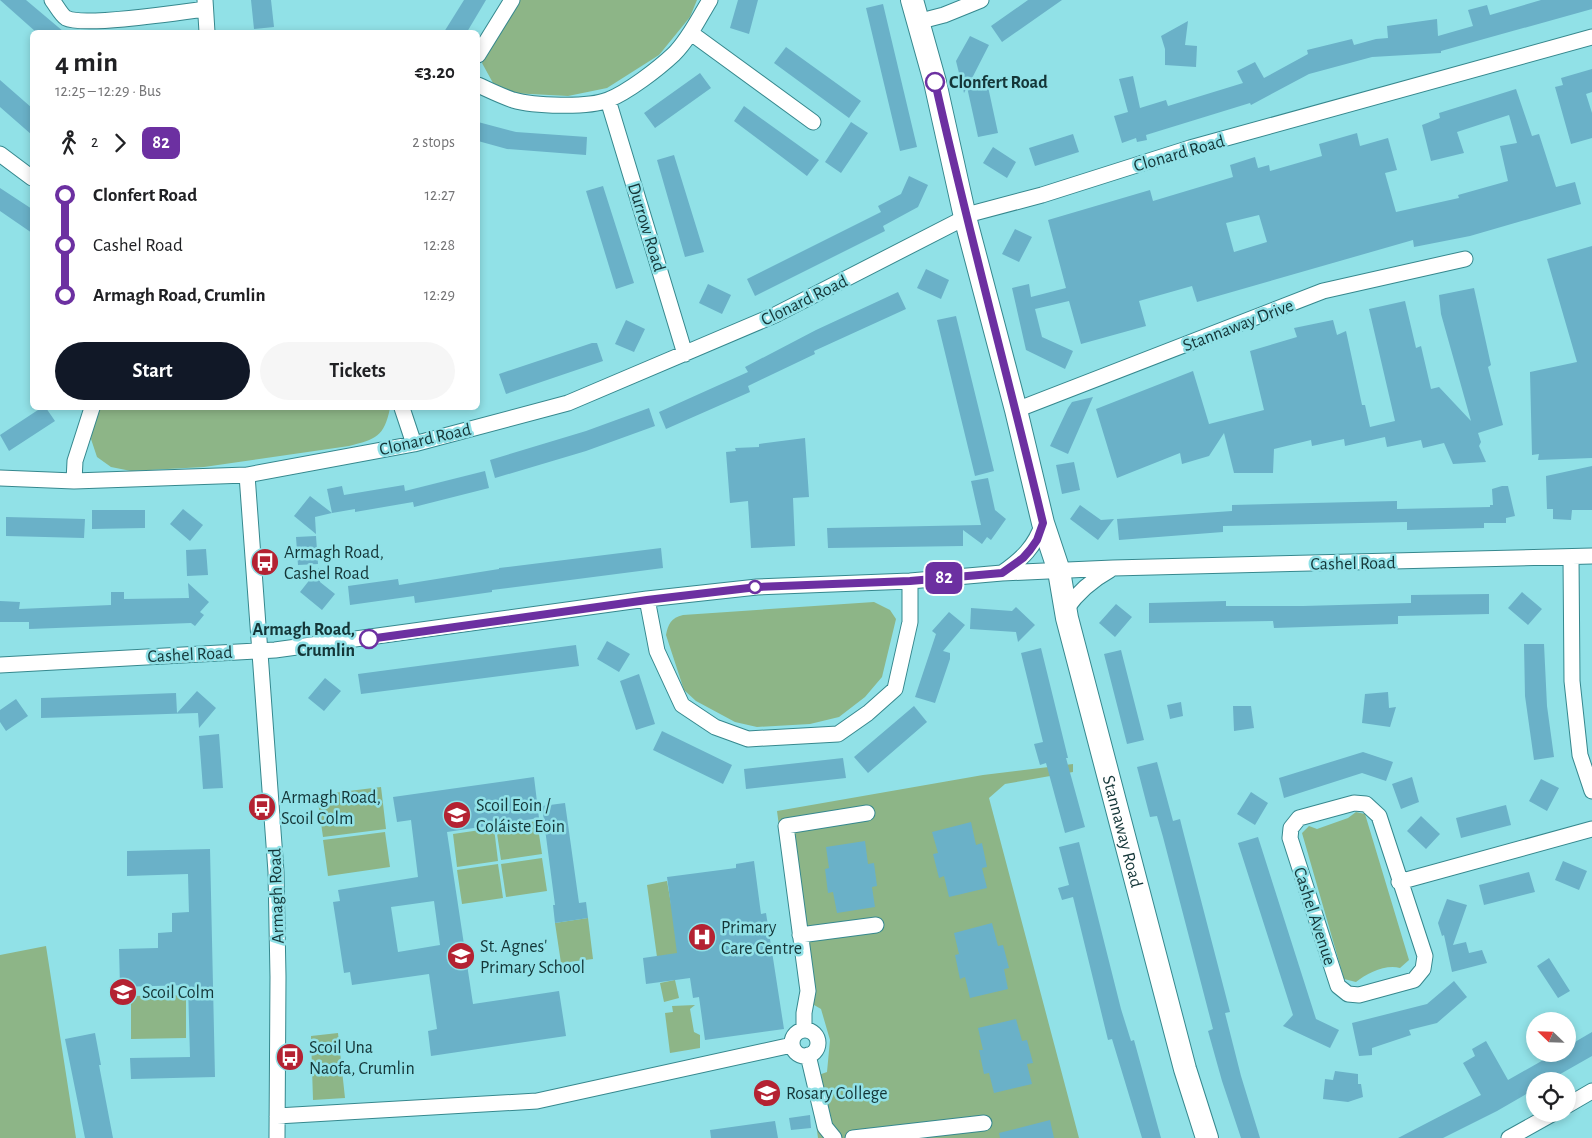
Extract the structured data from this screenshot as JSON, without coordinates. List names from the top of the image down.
{
  "streets": {
    "street": [
      "Clonard Road",
      "Durrow Road",
      "Stannaway Drive",
      "Cashel Road",
      "Stannaway Road",
      "Armagh Road",
      "Cashel Avenue"
    ]
  },
  "crossings": [
    ["Clonard Road", "Durrow Road"],
    ["Clonard Road", "Stannaway Road"],
    ["Clonard Road", "Armagh Road"],
    ["Stannaway Drive", "Stannaway Road"],
    ["Cashel Road", "Stannaway Road"],
    ["Cashel Road", "Armagh Road"]
  ],
  "places": {
    "other": ["Clonfert Road", "Armagh Road, Crumlin"],
    "bus stop": ["Armagh Road, Cashel Road", "Armagh Road, Scoil Colm", "Scoil Una Naofa, Crumlin"],
    "school or university": [
      "Scoil Eoin / Coláiste Eoin",
      "St. Agnes' Primary School",
      "Scoil Colm",
      "Rosary College"
    ],
    "hospital": ["Primary Care Centre"]
  },
  "lines": ["bus line 82"],
  "north": "top left",
  "page": {
    "on_map": "82",
    "heading": ["4 min", "12:25 – 12:29 · Bus", "€3.20"],
    "legs": ["2", "82", "2 stops"],
    "list": [
      {
        "name": "Clonfert Road",
        "value": "12:27"
      },
      {
        "name": "Cashel Road",
        "value": "12:28"
      },
      {
        "name": "Armagh Road, Crumlin",
        "value": "12:29"
      }
    ],
    "buttons": ["Start", "Tickets"]
  }
}
